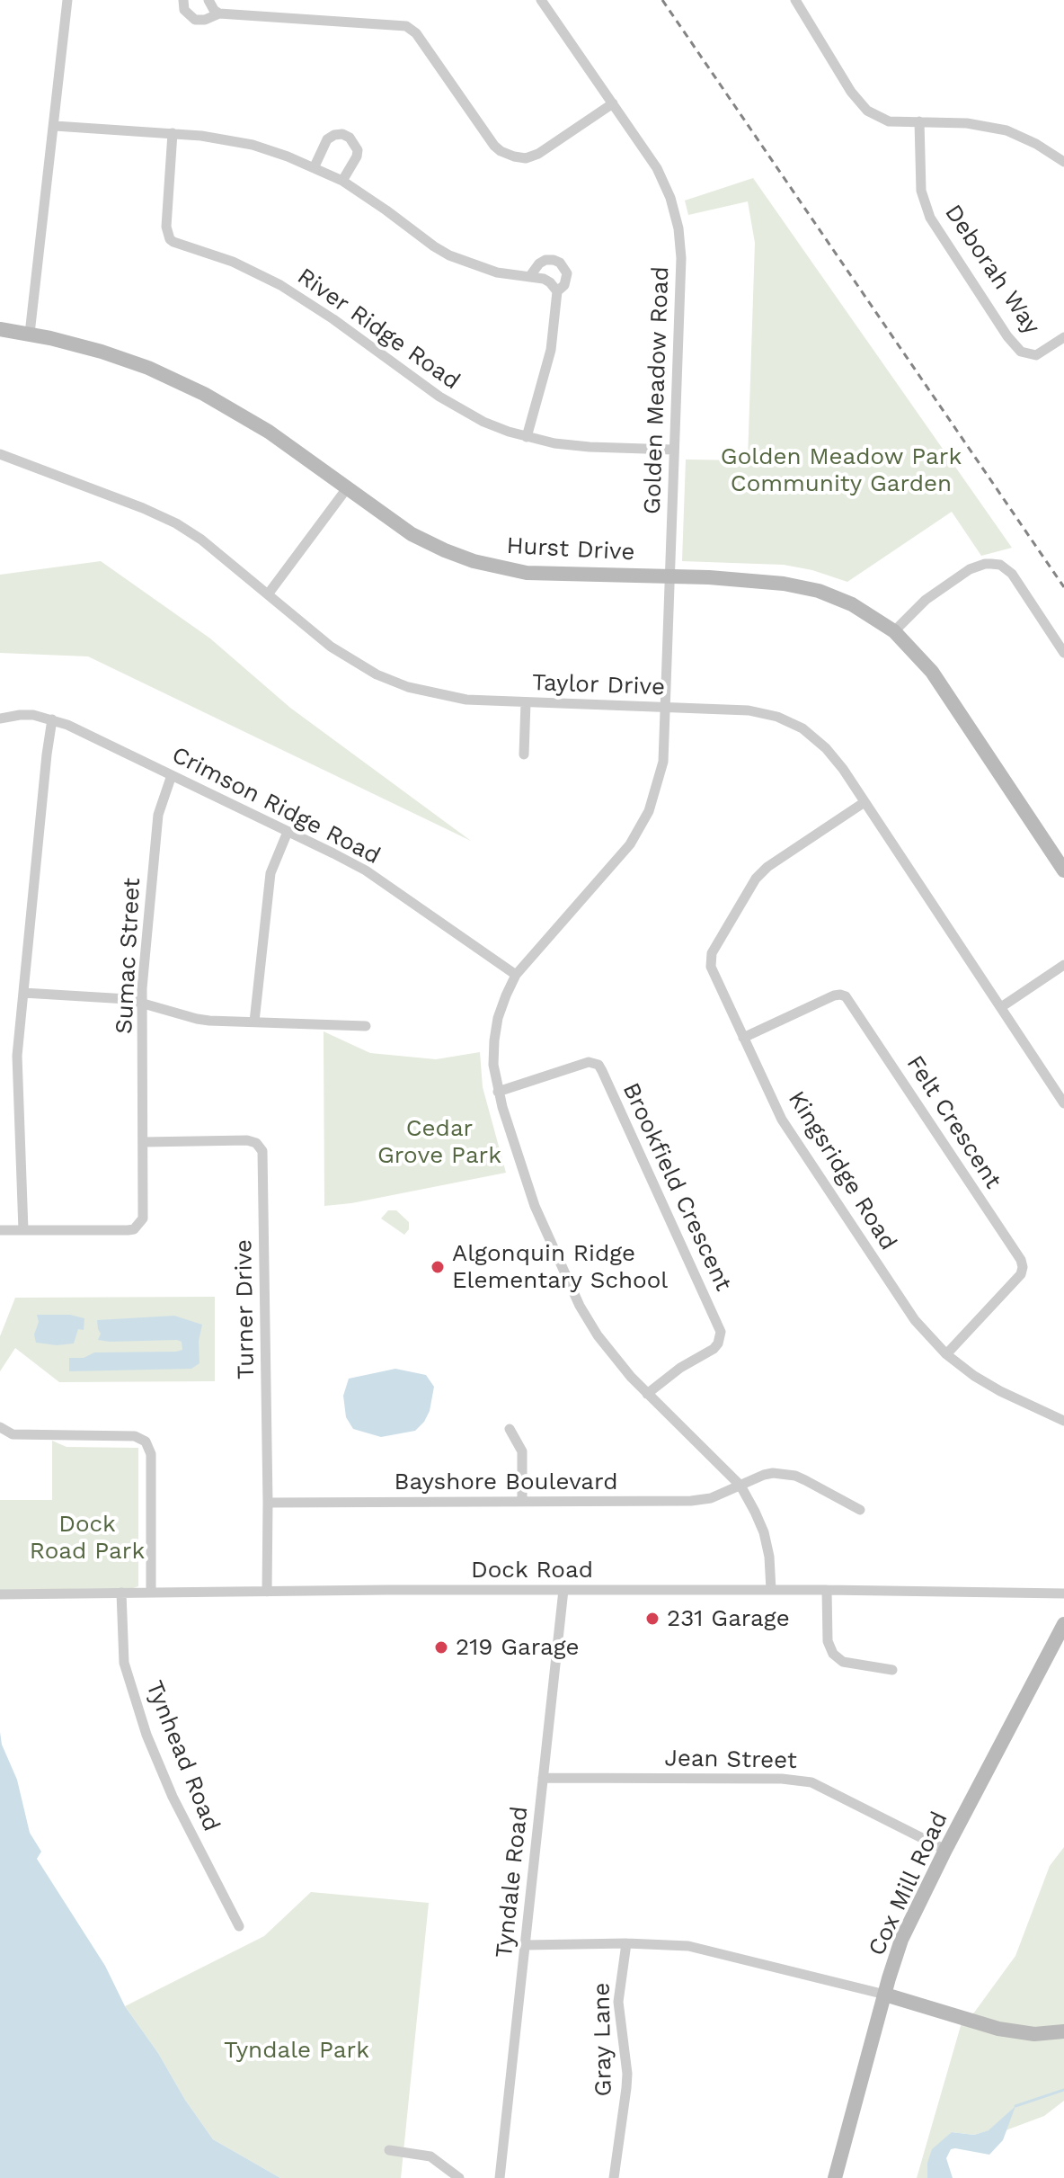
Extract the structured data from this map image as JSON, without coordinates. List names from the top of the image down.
{
  "streets": {
    "street": [
      "Deborah Way",
      "River Ridge Road",
      "Golden Meadow Road",
      "Hurst Drive",
      "Taylor Drive",
      "Crimson Ridge Road",
      "Sumac Street",
      "Felt Crescent",
      "Kingsridge Road",
      "Brookfield Crescent",
      "Turner Drive",
      "Bayshore Boulevard",
      "Dock Road",
      "Tynhead Road",
      "Jean Street",
      "Tyndale Road",
      "Cox Mill Road",
      "Gray Lane"
    ]
  },
  "crossings": [
    ["River Ridge Road", "Golden Meadow Road"],
    ["Golden Meadow Road", "Hurst Drive"],
    ["Golden Meadow Road", "Taylor Drive"],
    ["Golden Meadow Road", "Crimson Ridge Road"],
    ["Golden Meadow Road", "Brookfield Crescent"],
    ["Golden Meadow Road", "Bayshore Boulevard"],
    ["Golden Meadow Road", "Dock Road"],
    ["Taylor Drive", "Kingsridge Road"],
    ["Crimson Ridge Road", "Sumac Street"],
    ["Sumac Street", "Turner Drive"],
    ["Felt Crescent", "Kingsridge Road"],
    ["Turner Drive", "Bayshore Boulevard"],
    ["Turner Drive", "Dock Road"],
    ["Dock Road", "Tynhead Road"],
    ["Dock Road", "Tyndale Road"],
    ["Jean Street", "Tyndale Road"],
    ["Jean Street", "Cox Mill Road"]
  ],
  "parks": [
    "Golden Meadow Park Community Garden",
    "Cedar Grove Park",
    "Dock Road Park",
    "Tyndale Park"
  ],
  "places": ["Algonquin Ridge Elementary School", "231 Garage", "219 Garage"]
}
